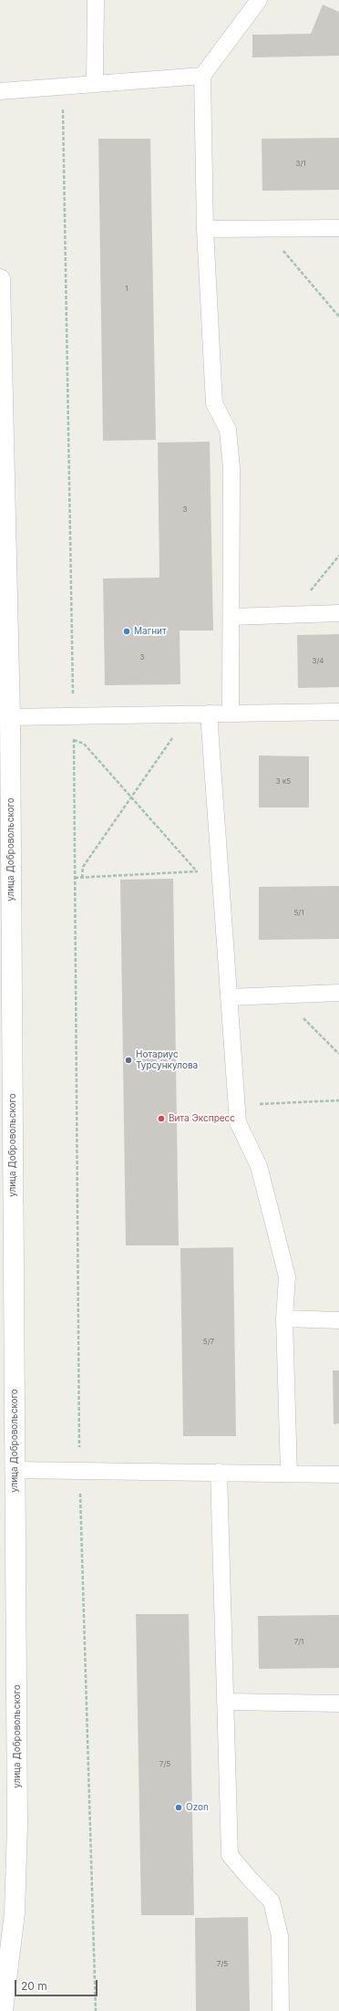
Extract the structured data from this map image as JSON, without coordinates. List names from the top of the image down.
{
  "streets": {
    "main road": ["улица Добровольского"]
  },
  "places": [
    "Магнит",
    "Нотариус Турсункулова",
    "Вита Экспресс",
    "Ozon"
  ],
  "house_numbers": [
    "3/1",
    "1",
    "3",
    "3",
    "3/4",
    "3 к5",
    "5/1",
    "5/7",
    "7/1",
    "7/5",
    "7/5"
  ],
  "scale_bar": "20 m"
}
